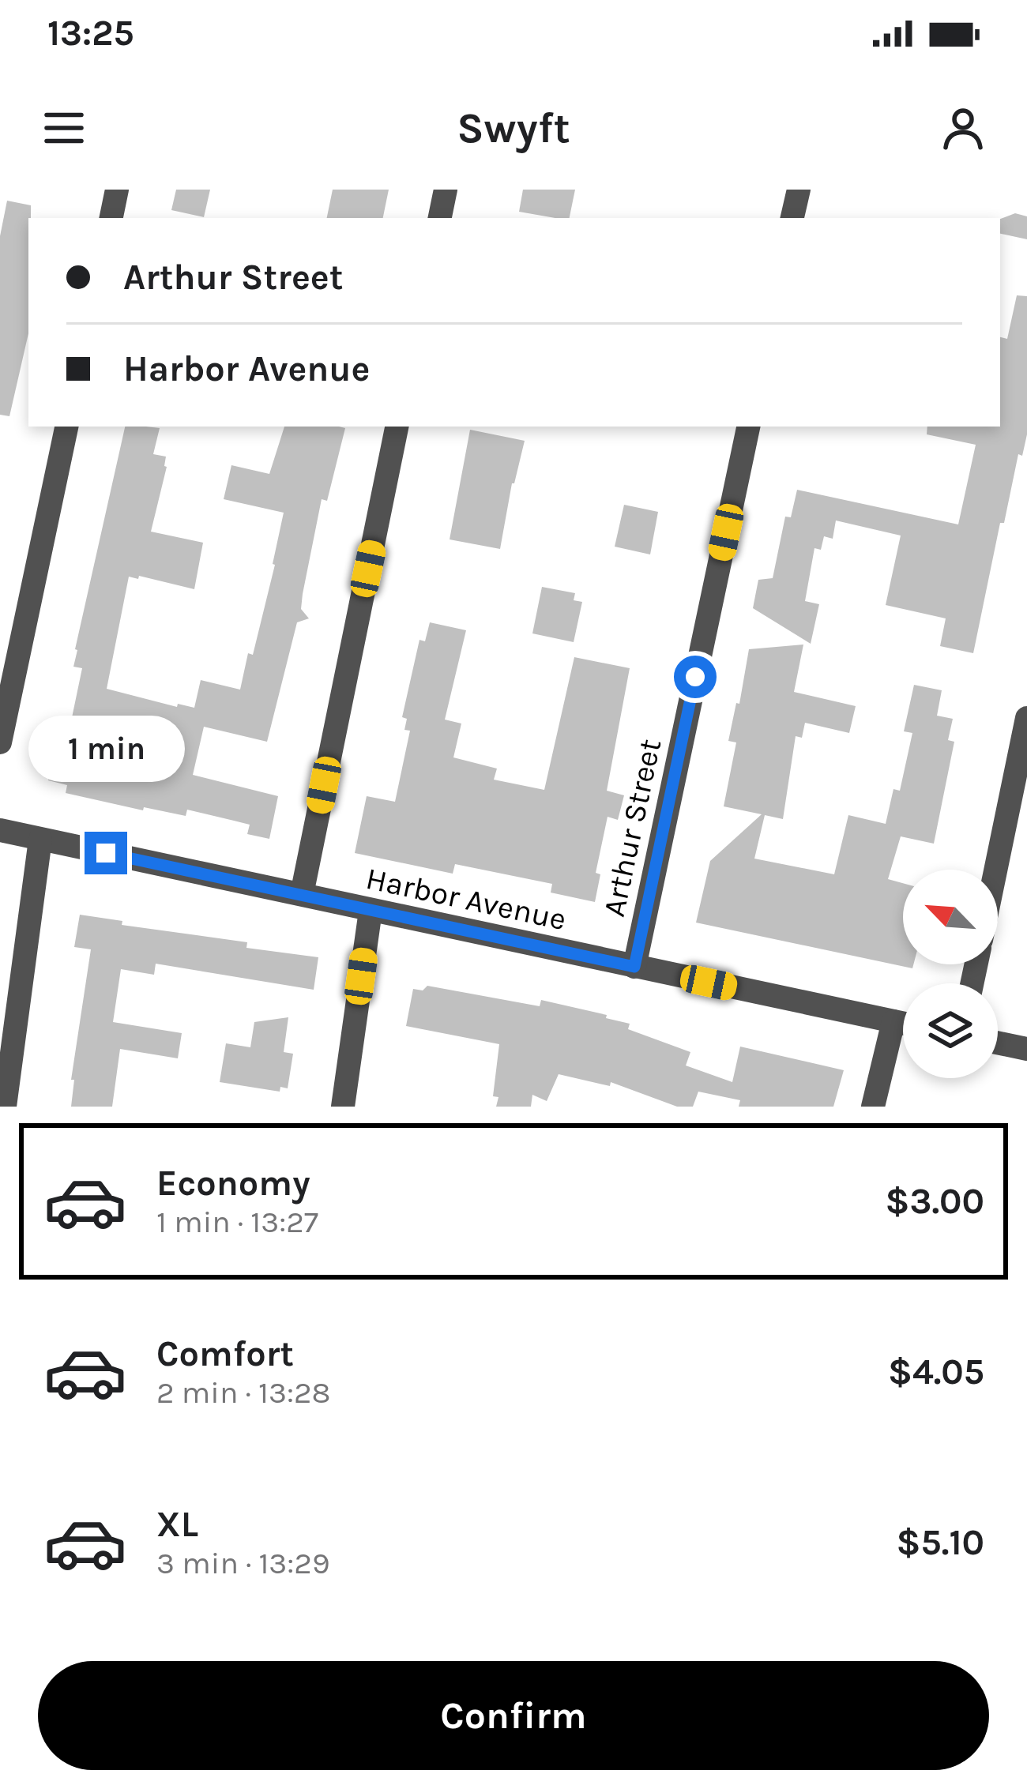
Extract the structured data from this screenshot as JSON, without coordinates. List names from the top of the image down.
{
  "streets": {
    "street": ["Arthur Street", "Harbor Avenue"]
  },
  "crossings": [
    ["Arthur Street", "Harbor Avenue"]
  ],
  "north": "top left",
  "page": {
    "status": "13:25",
    "header": "Swyft",
    "banner": ["Arthur Street", "Harbor Avenue"],
    "bubble": "1 min",
    "list": [
      {
        "name": "Economy",
        "note": "1 min · 13:27",
        "value": "$3.00"
      },
      {
        "name": "Comfort",
        "note": "2 min · 13:28",
        "value": "$4.05"
      },
      {
        "name": "XL",
        "note": "3 min · 13:29",
        "value": "$5.10"
      }
    ],
    "buttons": "Confirm"
  }
}
